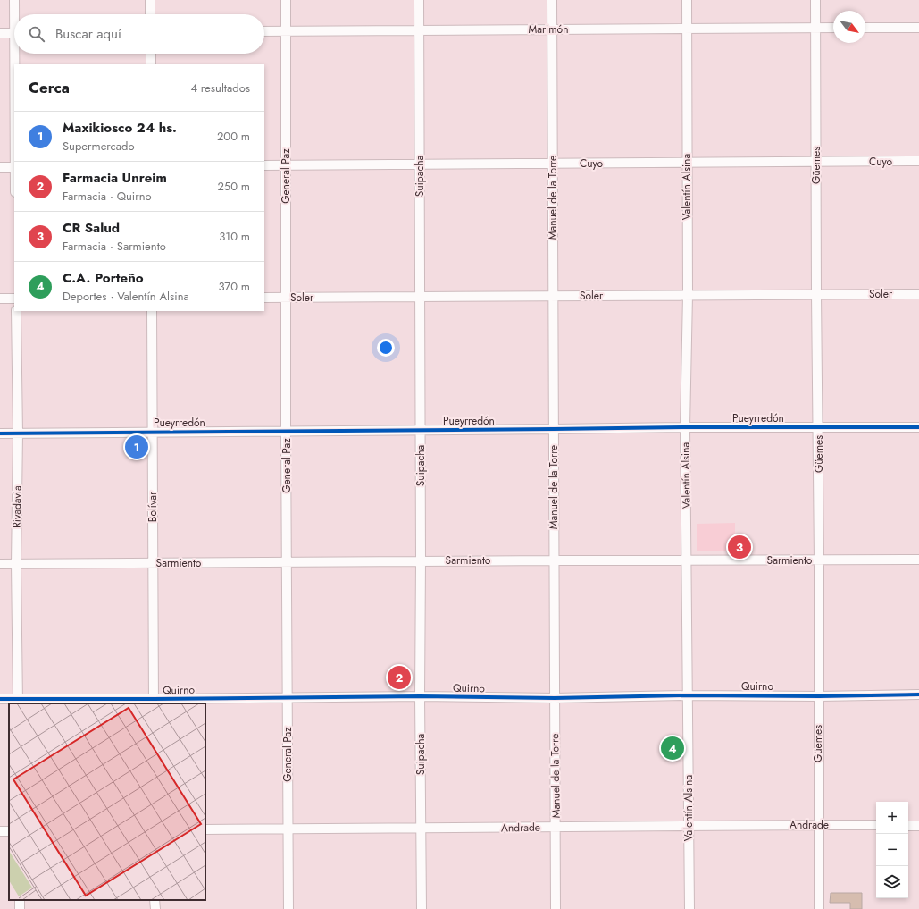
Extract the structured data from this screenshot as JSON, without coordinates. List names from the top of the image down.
{
  "streets": {
    "street": [
      "Marimón",
      "Cuyo",
      "Güemes",
      "General Paz",
      "Suipacha",
      "Valentín Alsina",
      "Manuel de la Torre",
      "Soler",
      "Pueyrredón",
      "Rivadavia",
      "Bolívar",
      "Sarmiento",
      "Quirno",
      "Andrade"
    ]
  },
  "crossings": [
    ["Marimón", "Güemes"],
    ["Marimón", "General Paz"],
    ["Marimón", "Suipacha"],
    ["Marimón", "Valentín Alsina"],
    ["Marimón", "Manuel de la Torre"],
    ["Cuyo", "Güemes"],
    ["Cuyo", "General Paz"],
    ["Cuyo", "Suipacha"],
    ["Cuyo", "Valentín Alsina"],
    ["Cuyo", "Manuel de la Torre"],
    ["Güemes", "Soler"],
    ["Güemes", "Pueyrredón"],
    ["Güemes", "Sarmiento"],
    ["Güemes", "Quirno"],
    ["Güemes", "Andrade"],
    ["General Paz", "Soler"],
    ["General Paz", "Pueyrredón"],
    ["General Paz", "Sarmiento"],
    ["General Paz", "Quirno"],
    ["General Paz", "Andrade"],
    ["Suipacha", "Soler"],
    ["Suipacha", "Pueyrredón"],
    ["Suipacha", "Sarmiento"],
    ["Suipacha", "Quirno"],
    ["Suipacha", "Andrade"],
    ["Valentín Alsina", "Soler"],
    ["Valentín Alsina", "Pueyrredón"],
    ["Valentín Alsina", "Sarmiento"],
    ["Valentín Alsina", "Quirno"],
    ["Valentín Alsina", "Andrade"],
    ["Manuel de la Torre", "Soler"],
    ["Manuel de la Torre", "Pueyrredón"],
    ["Manuel de la Torre", "Sarmiento"],
    ["Manuel de la Torre", "Quirno"],
    ["Manuel de la Torre", "Andrade"],
    ["Pueyrredón", "Rivadavia"],
    ["Pueyrredón", "Bolívar"],
    ["Rivadavia", "Sarmiento"],
    ["Rivadavia", "Quirno"],
    ["Bolívar", "Sarmiento"],
    ["Bolívar", "Quirno"]
  ],
  "north": "bottom right",
  "page": {
    "search": "Buscar aquí",
    "heading": ["Cerca", "4 resultados"],
    "list": [
      {
        "mark": "1",
        "name": "Maxikiosco 24 hs.",
        "note": "Supermercado",
        "value": "200 m"
      },
      {
        "mark": "2",
        "name": "Farmacia Unreim",
        "note": "Farmacia · Quirno",
        "value": "250 m"
      },
      {
        "mark": "3",
        "name": "CR Salud",
        "note": "Farmacia · Sarmiento",
        "value": "310 m"
      },
      {
        "mark": "4",
        "name": "C.A. Porteño",
        "note": "Deportes · Valentín Alsina",
        "value": "370 m"
      }
    ],
    "pins": [
      "1",
      "3",
      "2",
      "4"
    ],
    "map_buttons": ["+", "−"]
  }
}
